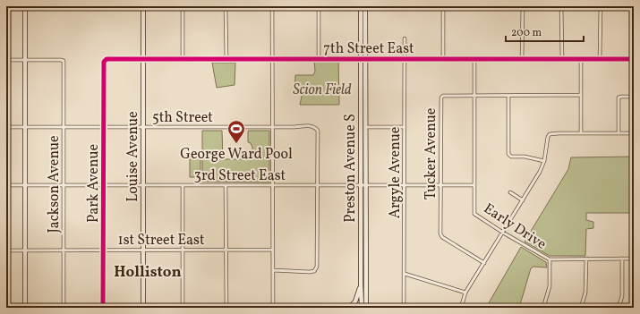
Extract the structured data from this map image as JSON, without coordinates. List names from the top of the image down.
{
  "streets": {
    "main road": ["Louise Avenue", "Preston Avenue S"],
    "street": [
      "7th Street East",
      "5th Street",
      "Tucker Avenue",
      "Argyle Avenue",
      "3rd Street East",
      "Park Avenue",
      "Jackson Avenue",
      "Early Drive",
      "1st Street East"
    ]
  },
  "crossings": [
    ["7th Street East", "Louise Avenue"],
    ["7th Street East", "Preston Avenue S"],
    ["7th Street East", "Argyle Avenue"],
    ["7th Street East", "Park Avenue"],
    ["7th Street East", "Early Drive"],
    ["5th Street", "Louise Avenue"],
    ["5th Street", "3rd Street East"],
    ["5th Street", "Park Avenue"],
    ["5th Street", "Jackson Avenue"],
    ["Tucker Avenue", "3rd Street East"],
    ["Tucker Avenue", "Early Drive"],
    ["Louise Avenue", "3rd Street East"],
    ["Louise Avenue", "1st Street East"],
    ["Preston Avenue S", "3rd Street East"],
    ["Argyle Avenue", "3rd Street East"],
    ["3rd Street East", "Park Avenue"],
    ["3rd Street East", "Jackson Avenue"],
    ["3rd Street East", "Early Drive"],
    ["Park Avenue", "1st Street East"],
    ["Jackson Avenue", "1st Street East"]
  ],
  "districts": ["Holliston"],
  "parks": ["Scion Field"],
  "places": {
    "sports": ["George Ward Pool"]
  },
  "scale_bar": "200 m"
}
